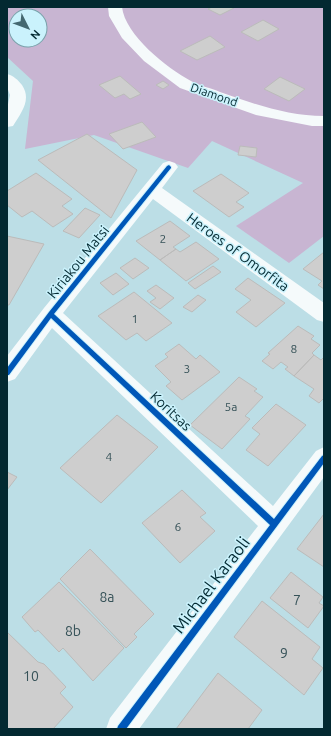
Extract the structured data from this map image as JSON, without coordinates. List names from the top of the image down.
{
  "streets": {
    "street": [
      "Diamond",
      "Heroes of Omorfita",
      "Kiriakou Matsi",
      "Koritsas",
      "Michael Karaoli"
    ]
  },
  "crossings": [
    ["Heroes of Omorfita", "Kiriakou Matsi"],
    ["Kiriakou Matsi", "Koritsas"],
    ["Koritsas", "Michael Karaoli"]
  ],
  "house_numbers": [
    "2",
    "1",
    "8",
    "3",
    "5a",
    "4",
    "6",
    "8a",
    "7",
    "8b",
    "9",
    "10"
  ],
  "north": "bottom right"
}
